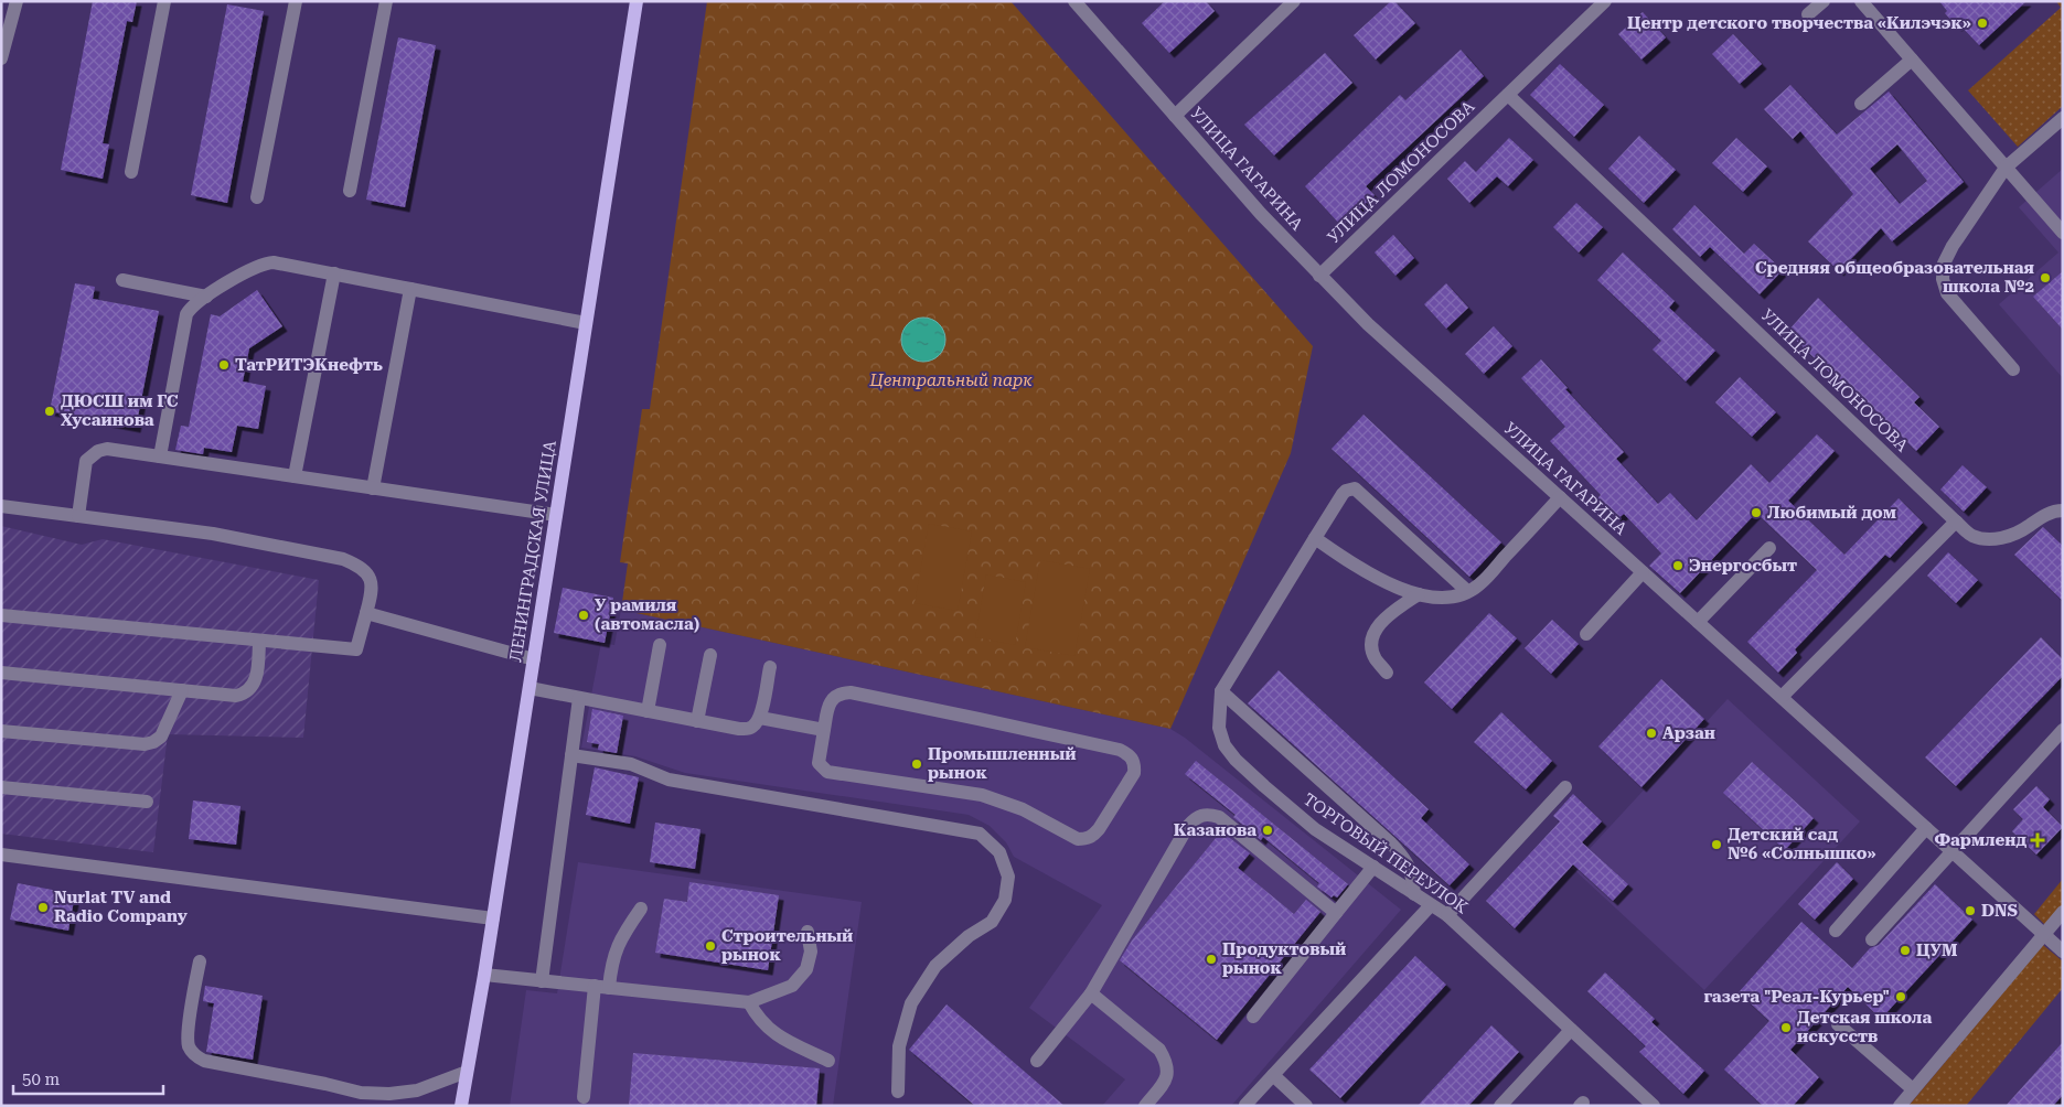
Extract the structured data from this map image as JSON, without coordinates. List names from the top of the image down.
{
  "streets": {
    "main road": ["ЛЕНИНГРАДСКАЯ УЛИЦА"],
    "street": ["УЛИЦА ГАГАРИНА", "УЛИЦА ЛОМОНОСОВА", "ТОРГОВЫЙ ПЕРЕУЛОК"]
  },
  "crossings": [
    ["УЛИЦА ГАГАРИНА", "УЛИЦА ЛОМОНОСОВА"]
  ],
  "parks": ["Центральный парк"],
  "places": {
    "other": [
      "Центр детского творчества «Килэчэк»",
      "Средняя общеобразовательная школа №2",
      "ТатРИТЭКнефть",
      "ДЮСШ им ГС Хусаинова",
      "Любимый дом",
      "Энергосбыт",
      "У рамиля (автомасла)",
      "Арзан",
      "Промышленный рынок",
      "Казанова",
      "Детский сад №6 «Солнышко»",
      "Nurlat TV and Radio Company",
      "DNS",
      "Строительный рынок",
      "ЦУМ",
      "Продуктовый рынок",
      "газета \"Реал-Курьер\"",
      "Детская школа искусств"
    ],
    "health": ["Фармленд"]
  },
  "scale_bar": "50 m"
}
